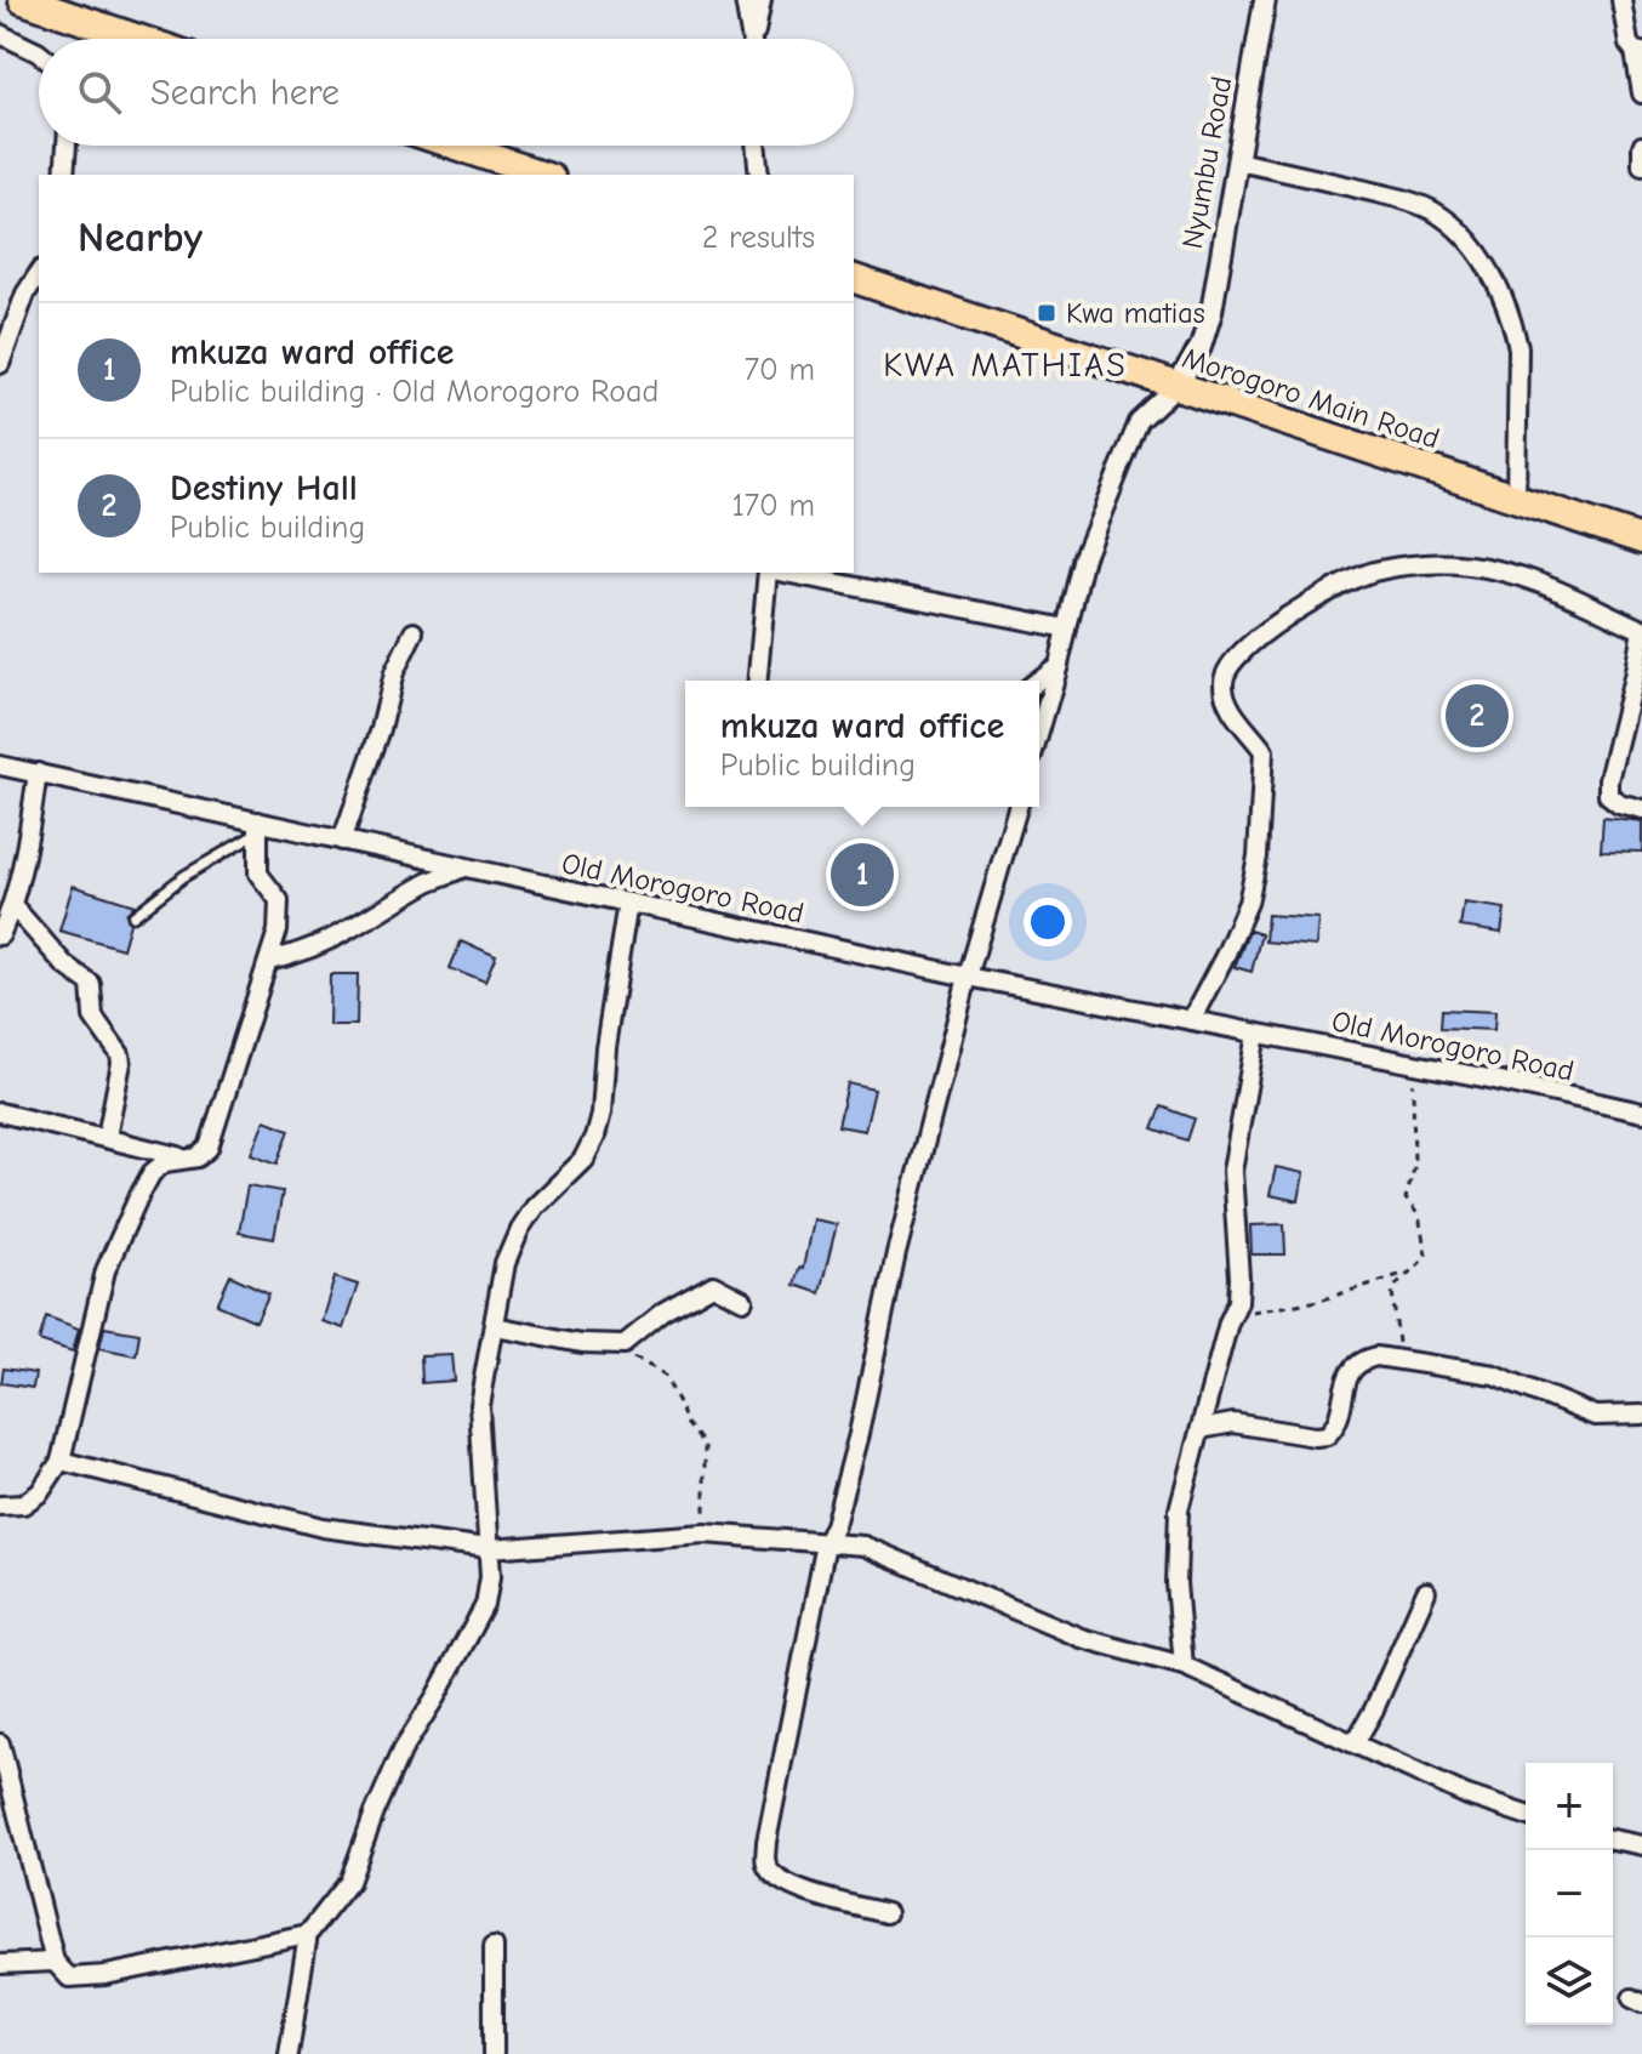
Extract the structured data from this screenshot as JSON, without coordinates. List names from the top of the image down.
{
  "streets": {
    "highway": ["Morogoro Main Road"],
    "street": ["Nyumbu Road", "Old Morogoro Road"]
  },
  "crossings": [
    ["Nyumbu Road", "Morogoro Main Road"]
  ],
  "districts": ["KWA MATHIAS"],
  "places": {
    "transit": ["Kwa matias"]
  },
  "page": {
    "search": "Search here",
    "heading": ["Nearby", "2 results"],
    "list": [
      {
        "mark": "1",
        "name": "mkuza ward office",
        "note": "Public building · Old Morogoro Road",
        "value": "70 m"
      },
      {
        "mark": "2",
        "name": "Destiny Hall",
        "note": "Public building",
        "value": "170 m"
      }
    ],
    "pins": ["2", "1"],
    "popup": ["mkuza ward office", "Public building"],
    "map_buttons": ["+", "−"]
  }
}
